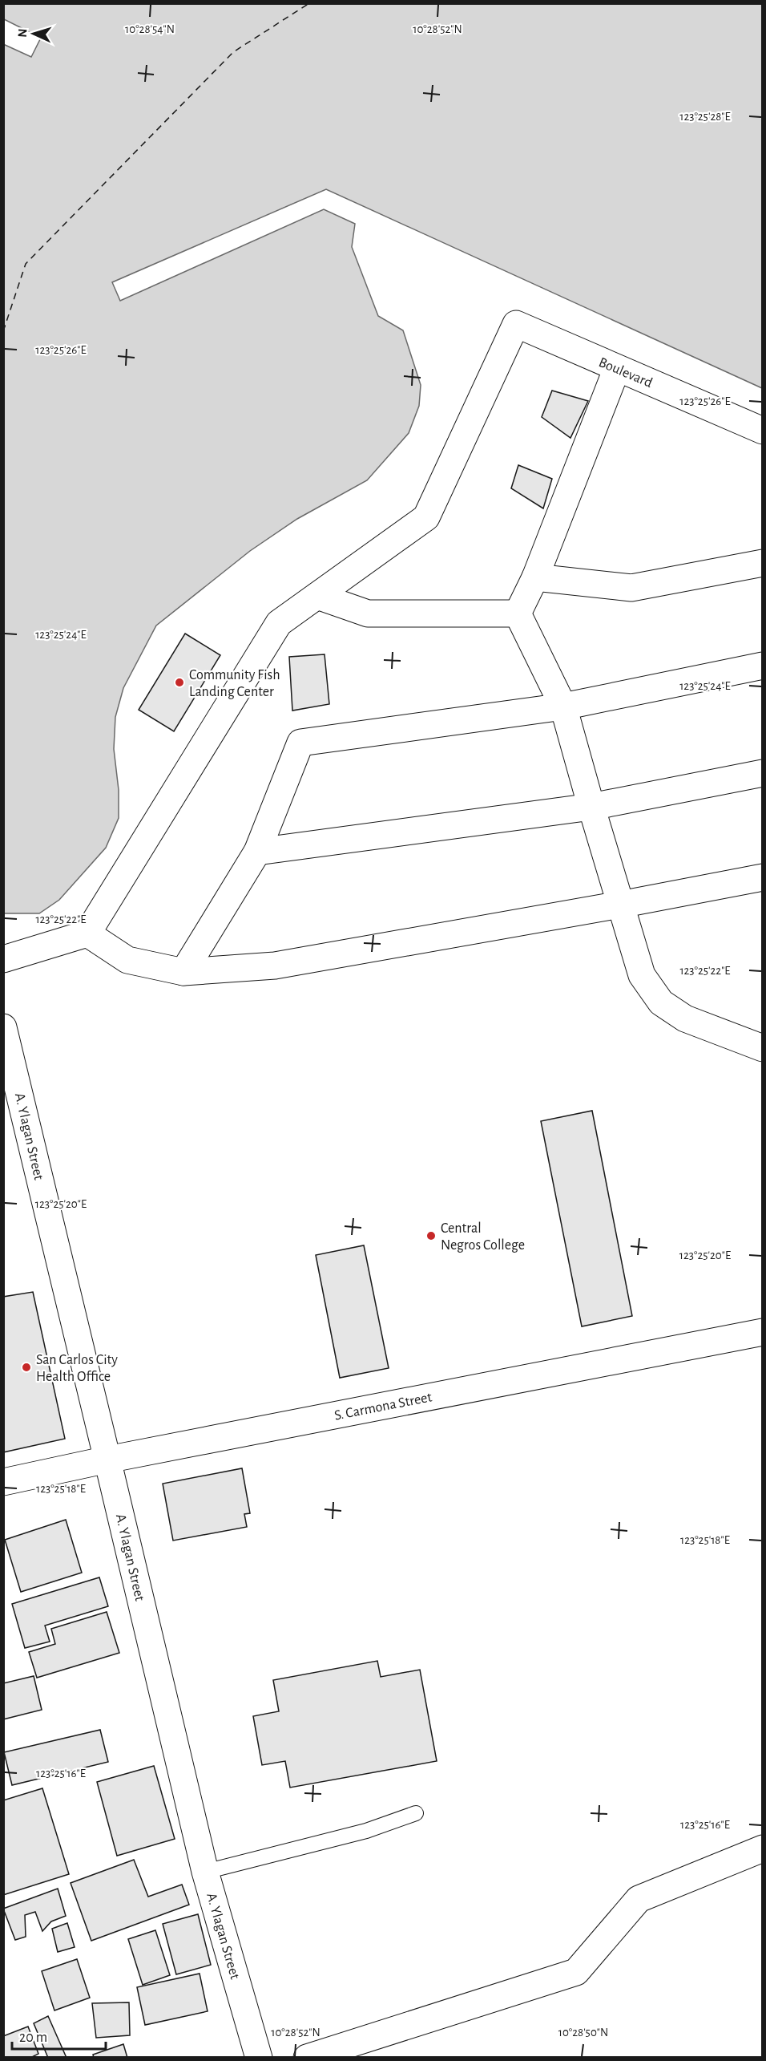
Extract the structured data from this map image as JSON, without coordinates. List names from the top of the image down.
{
  "streets": {
    "main road": ["Boulevard", "A. Ylagan Street", "S. Carmona Street"]
  },
  "crossings": [
    ["A. Ylagan Street", "S. Carmona Street"]
  ],
  "places": ["Community Fish Landing Center", "Central Negros College", "San Carlos City Health Office"],
  "scale_bar": "20 m",
  "north": "left",
  "coordinates": [
    "10°28'54\"N",
    "10°28'52\"N",
    "123°25'28\"E",
    "123°25'26\"E",
    "123°25'24\"E",
    "123°25'22\"E",
    "123°25'20\"E",
    "123°25'18\"E",
    "123°25'16\"E",
    "10°28'50\"N"
  ]
}
